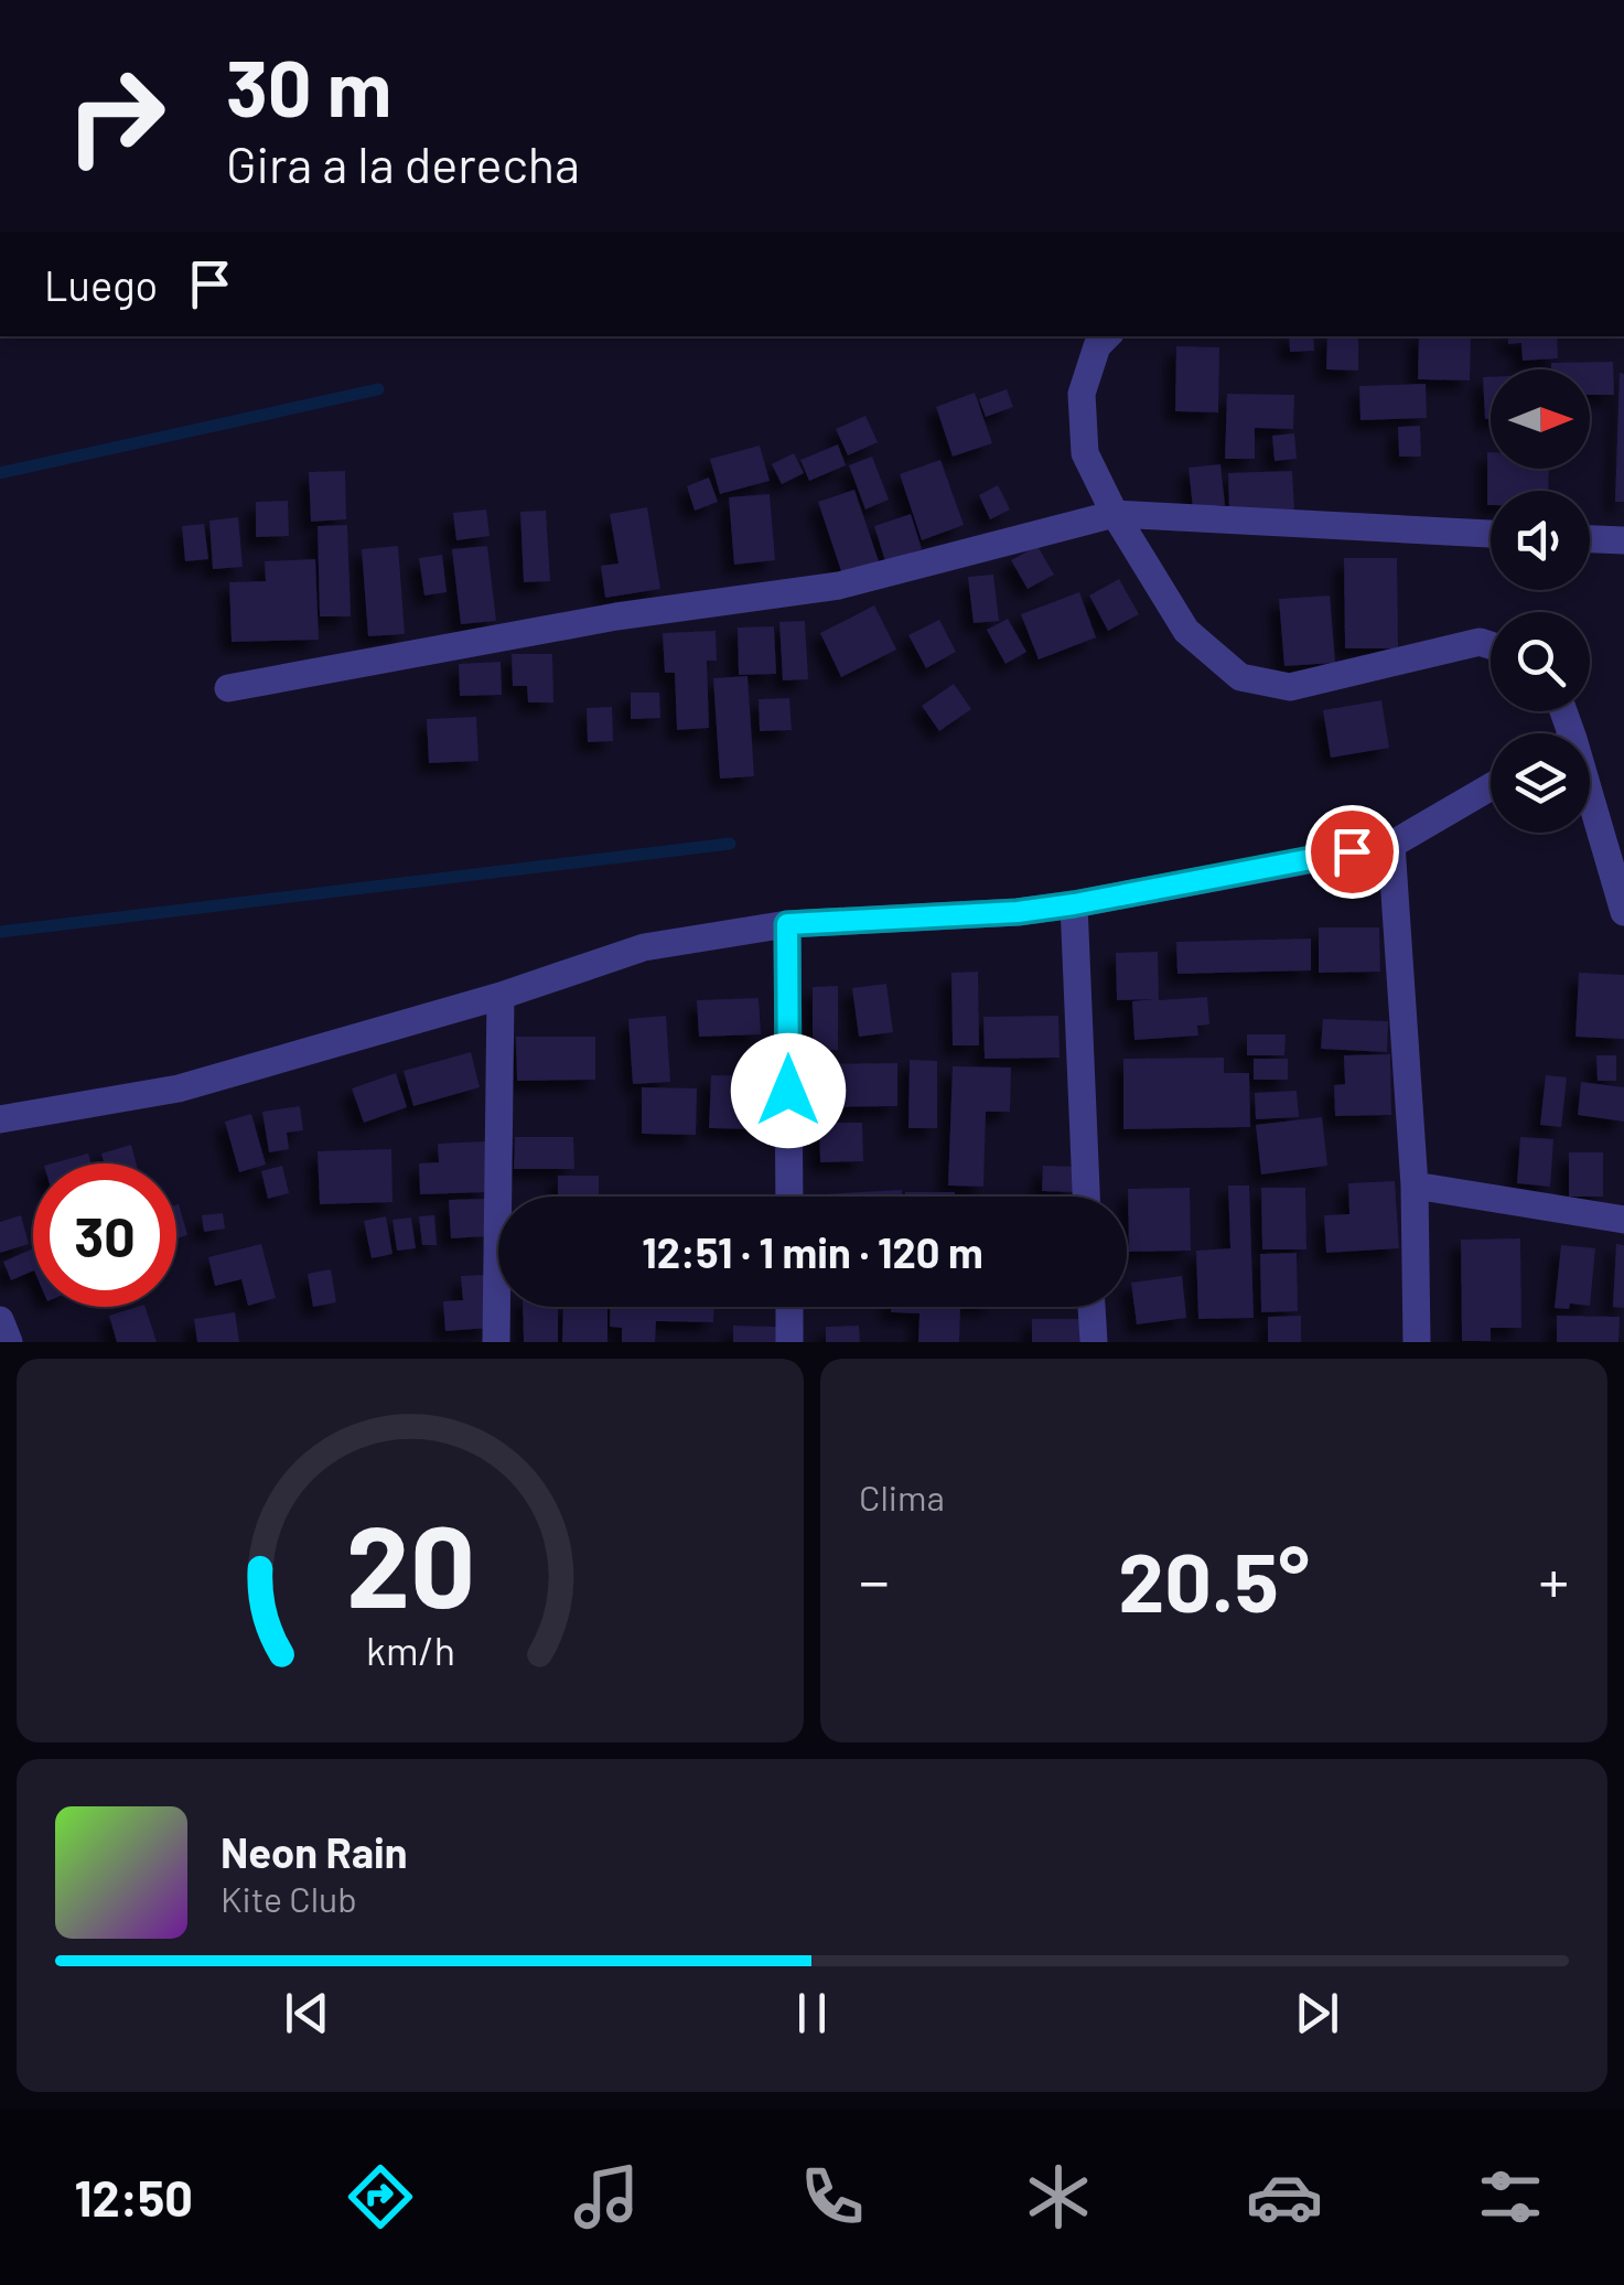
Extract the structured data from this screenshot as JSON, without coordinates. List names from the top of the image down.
{
  "north": "right",
  "page": {
    "turn": ["30 m", "Gira a la derecha"],
    "then": "Luego",
    "limit": "30",
    "trip": "12:51 · 1 min · 120 m",
    "tile": "Clima",
    "heat": ["−", "20.5°", "+"],
    "song": ["Neon Rain", "Kite Club"],
    "tabs": "12:50",
    "gauge": ["20", "km/h"]
  }
}
